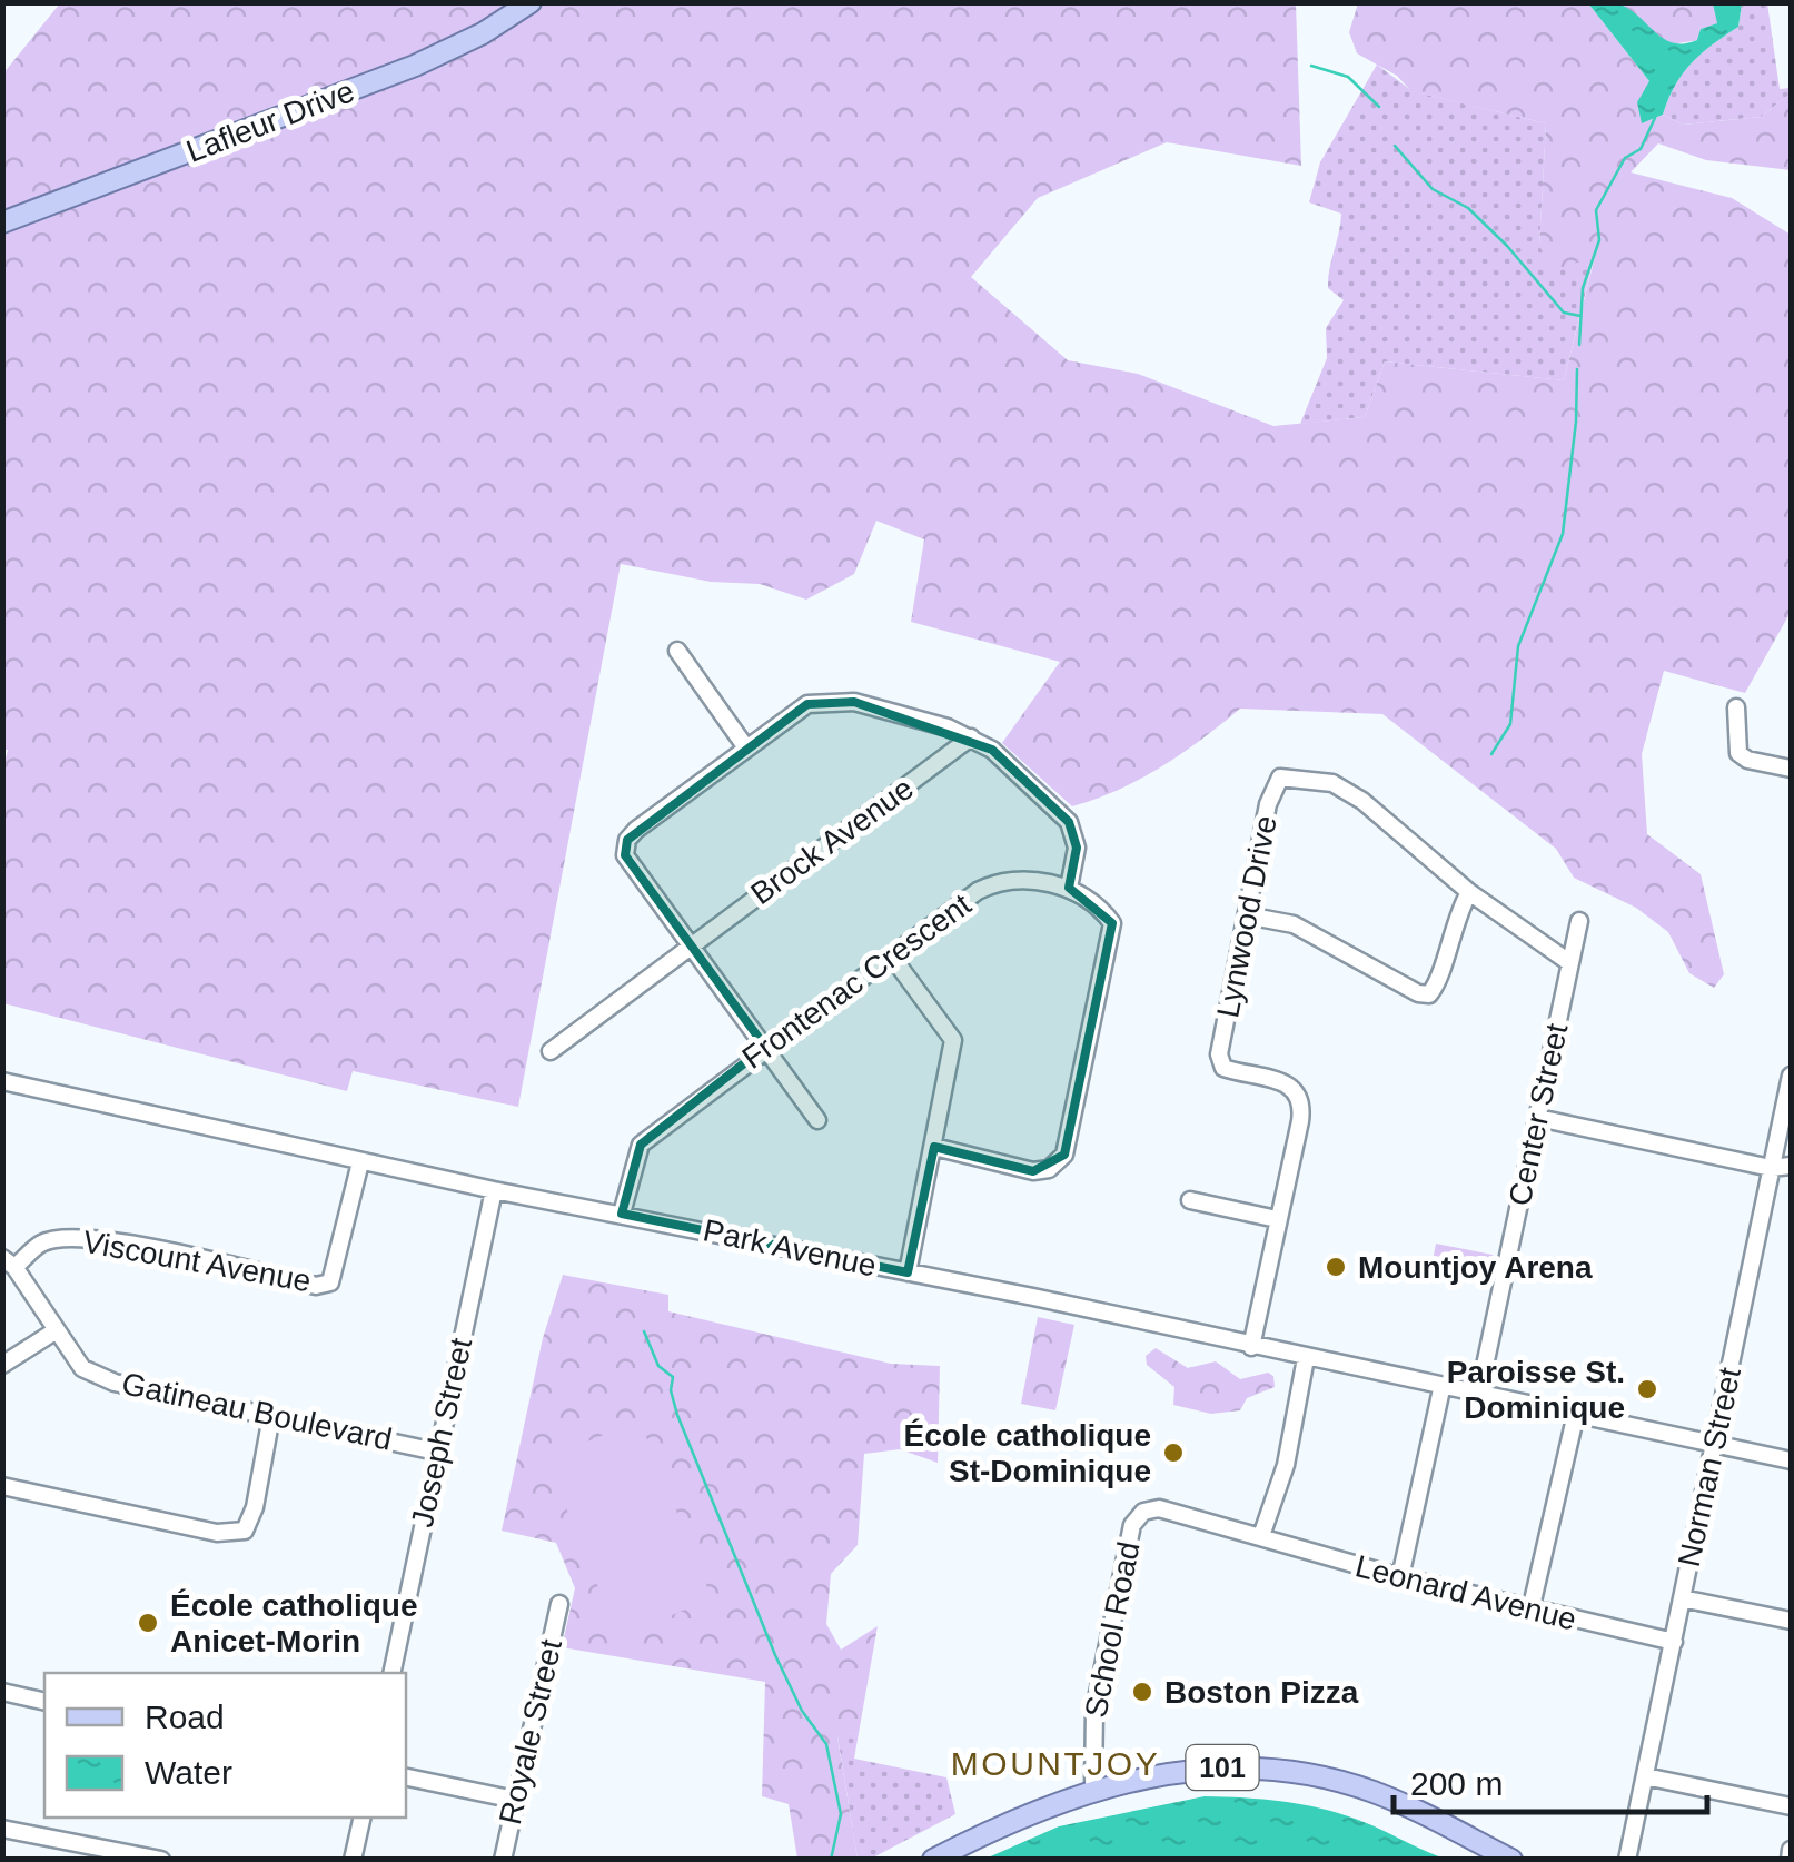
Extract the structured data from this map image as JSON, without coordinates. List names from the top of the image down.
{
  "streets": {
    "main road": ["Lafleur Drive", "101"],
    "street": [
      "Brock Avenue",
      "Lynwood Drive",
      "Frontenac Crescent",
      "Center Street",
      "Park Avenue",
      "Viscount Avenue",
      "Gatineau Boulevard",
      "Joseph Street",
      "Norman Street",
      "Leonard Avenue",
      "School Road",
      "Royale Street"
    ]
  },
  "crossings": [
    ["Lynwood Drive", "Center Street"],
    ["Lynwood Drive", "Park Avenue"],
    ["Frontenac Crescent", "Park Avenue"],
    ["Center Street", "Park Avenue"],
    ["Park Avenue", "Viscount Avenue"],
    ["Park Avenue", "Joseph Street"],
    ["Park Avenue", "Norman Street"],
    ["Viscount Avenue", "Gatineau Boulevard"],
    ["Gatineau Boulevard", "Joseph Street"],
    ["Norman Street", "Leonard Avenue"],
    ["Leonard Avenue", "School Road"],
    ["School Road", "101"]
  ],
  "districts": ["MOUNTJOY"],
  "places": [
    "Mountjoy Arena",
    "Paroisse St. Dominique",
    "École catholique St-Dominique",
    "École catholique Anicet-Morin",
    "Boston Pizza"
  ],
  "legend": ["Road", "Water"],
  "scale_bar": "200 m"
}
